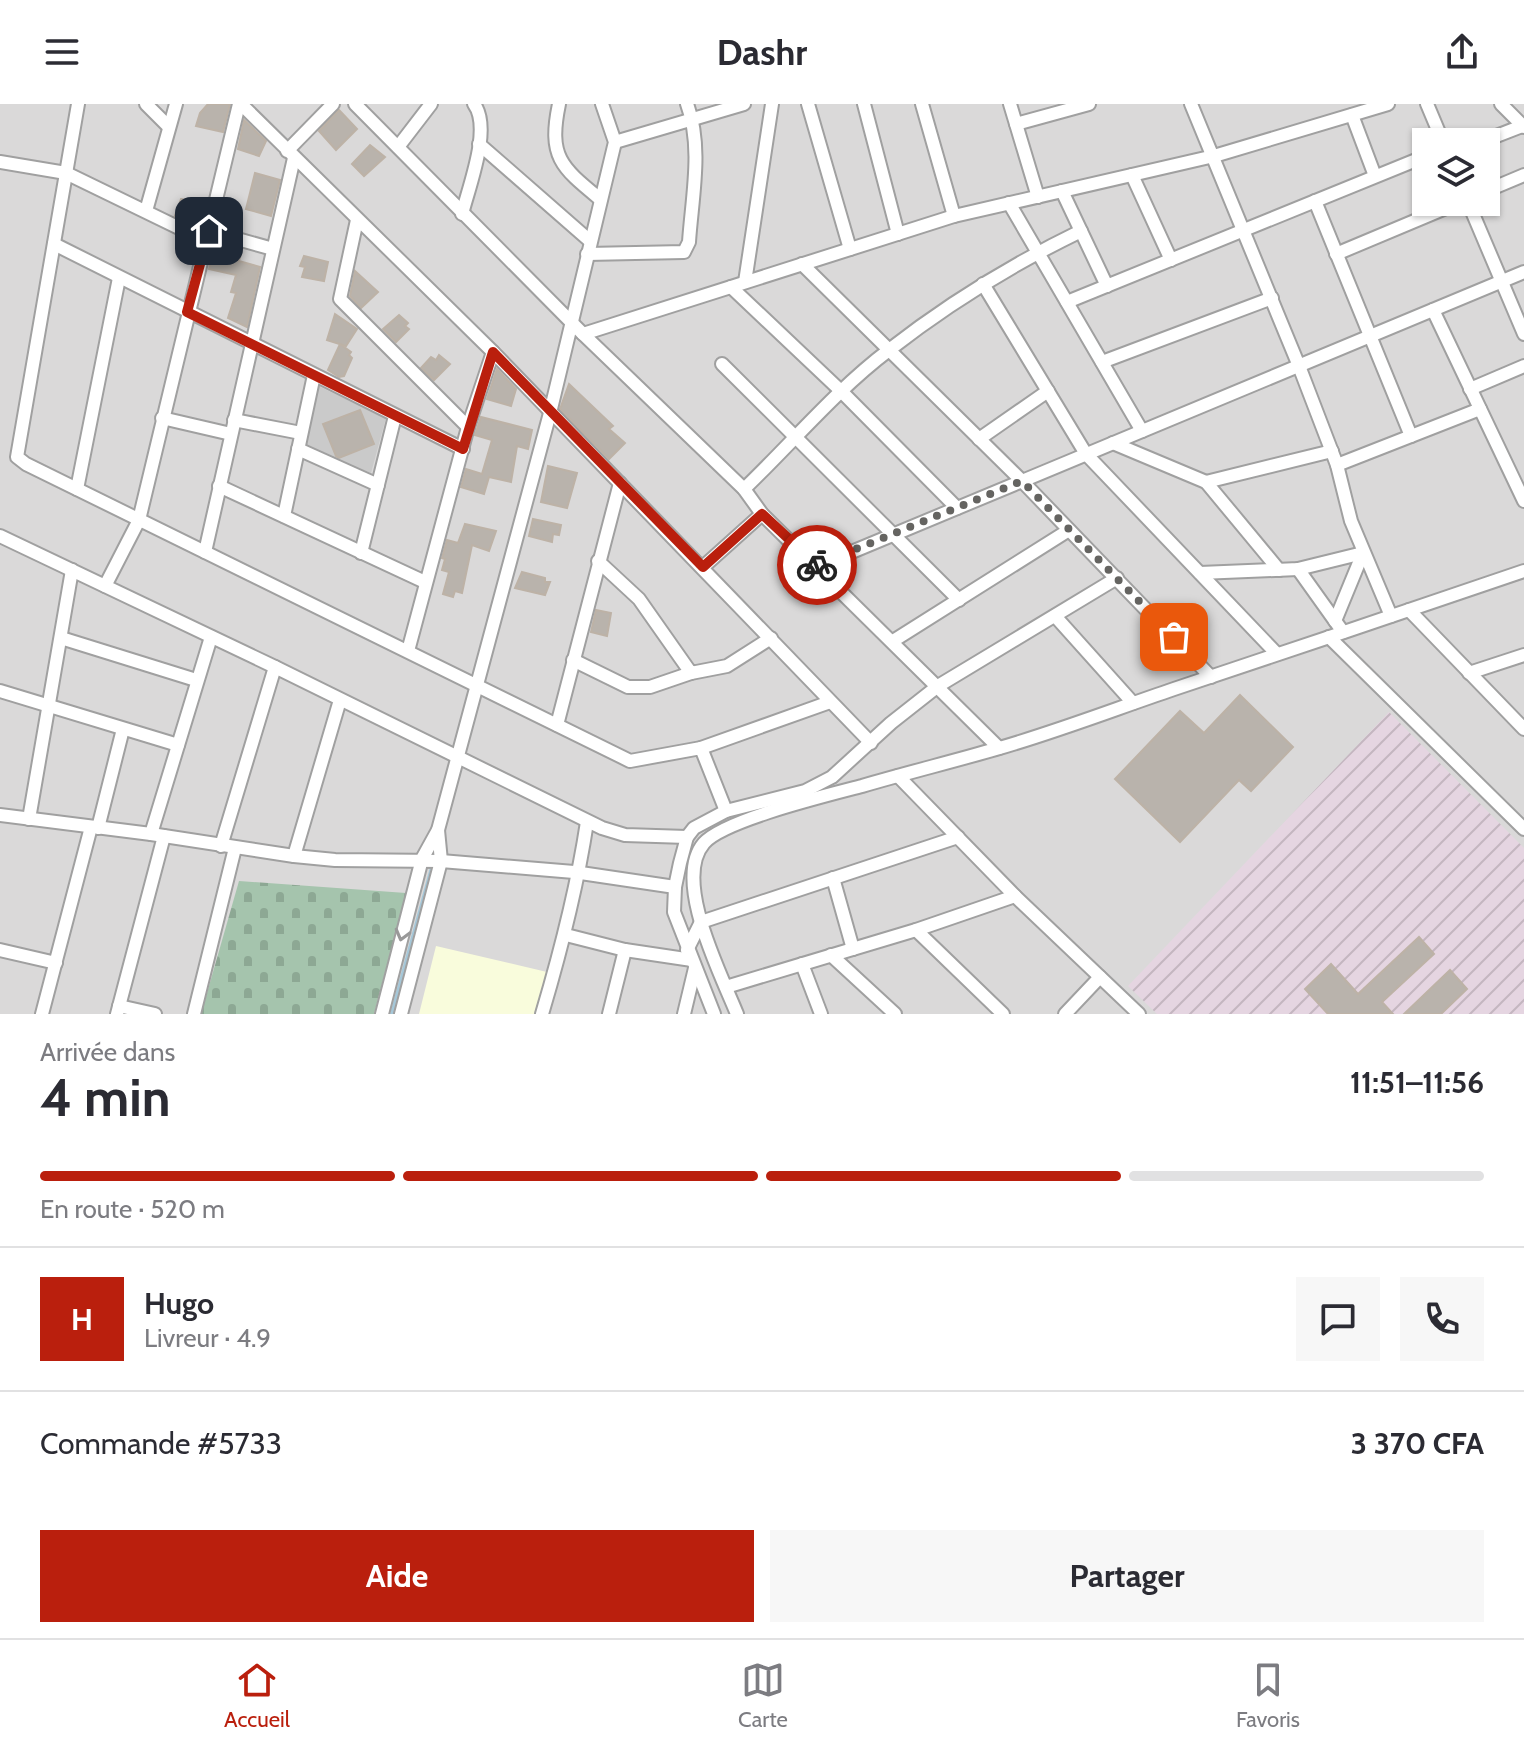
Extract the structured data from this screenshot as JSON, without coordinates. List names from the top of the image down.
{
  "page": {
    "header": "Dashr",
    "heading": ["4 min", "Arrivée dans", "11:51–11:56"],
    "panel": [
      "Hugo",
      "Livreur · 4.9",
      "Commande #5733",
      "3 370 CFA"
    ],
    "bar": "En route · 520 m",
    "round": "H",
    "buttons": ["Aide", "Partager"],
    "tabs": ["Accueil", "Carte", "Favoris"]
  }
}
